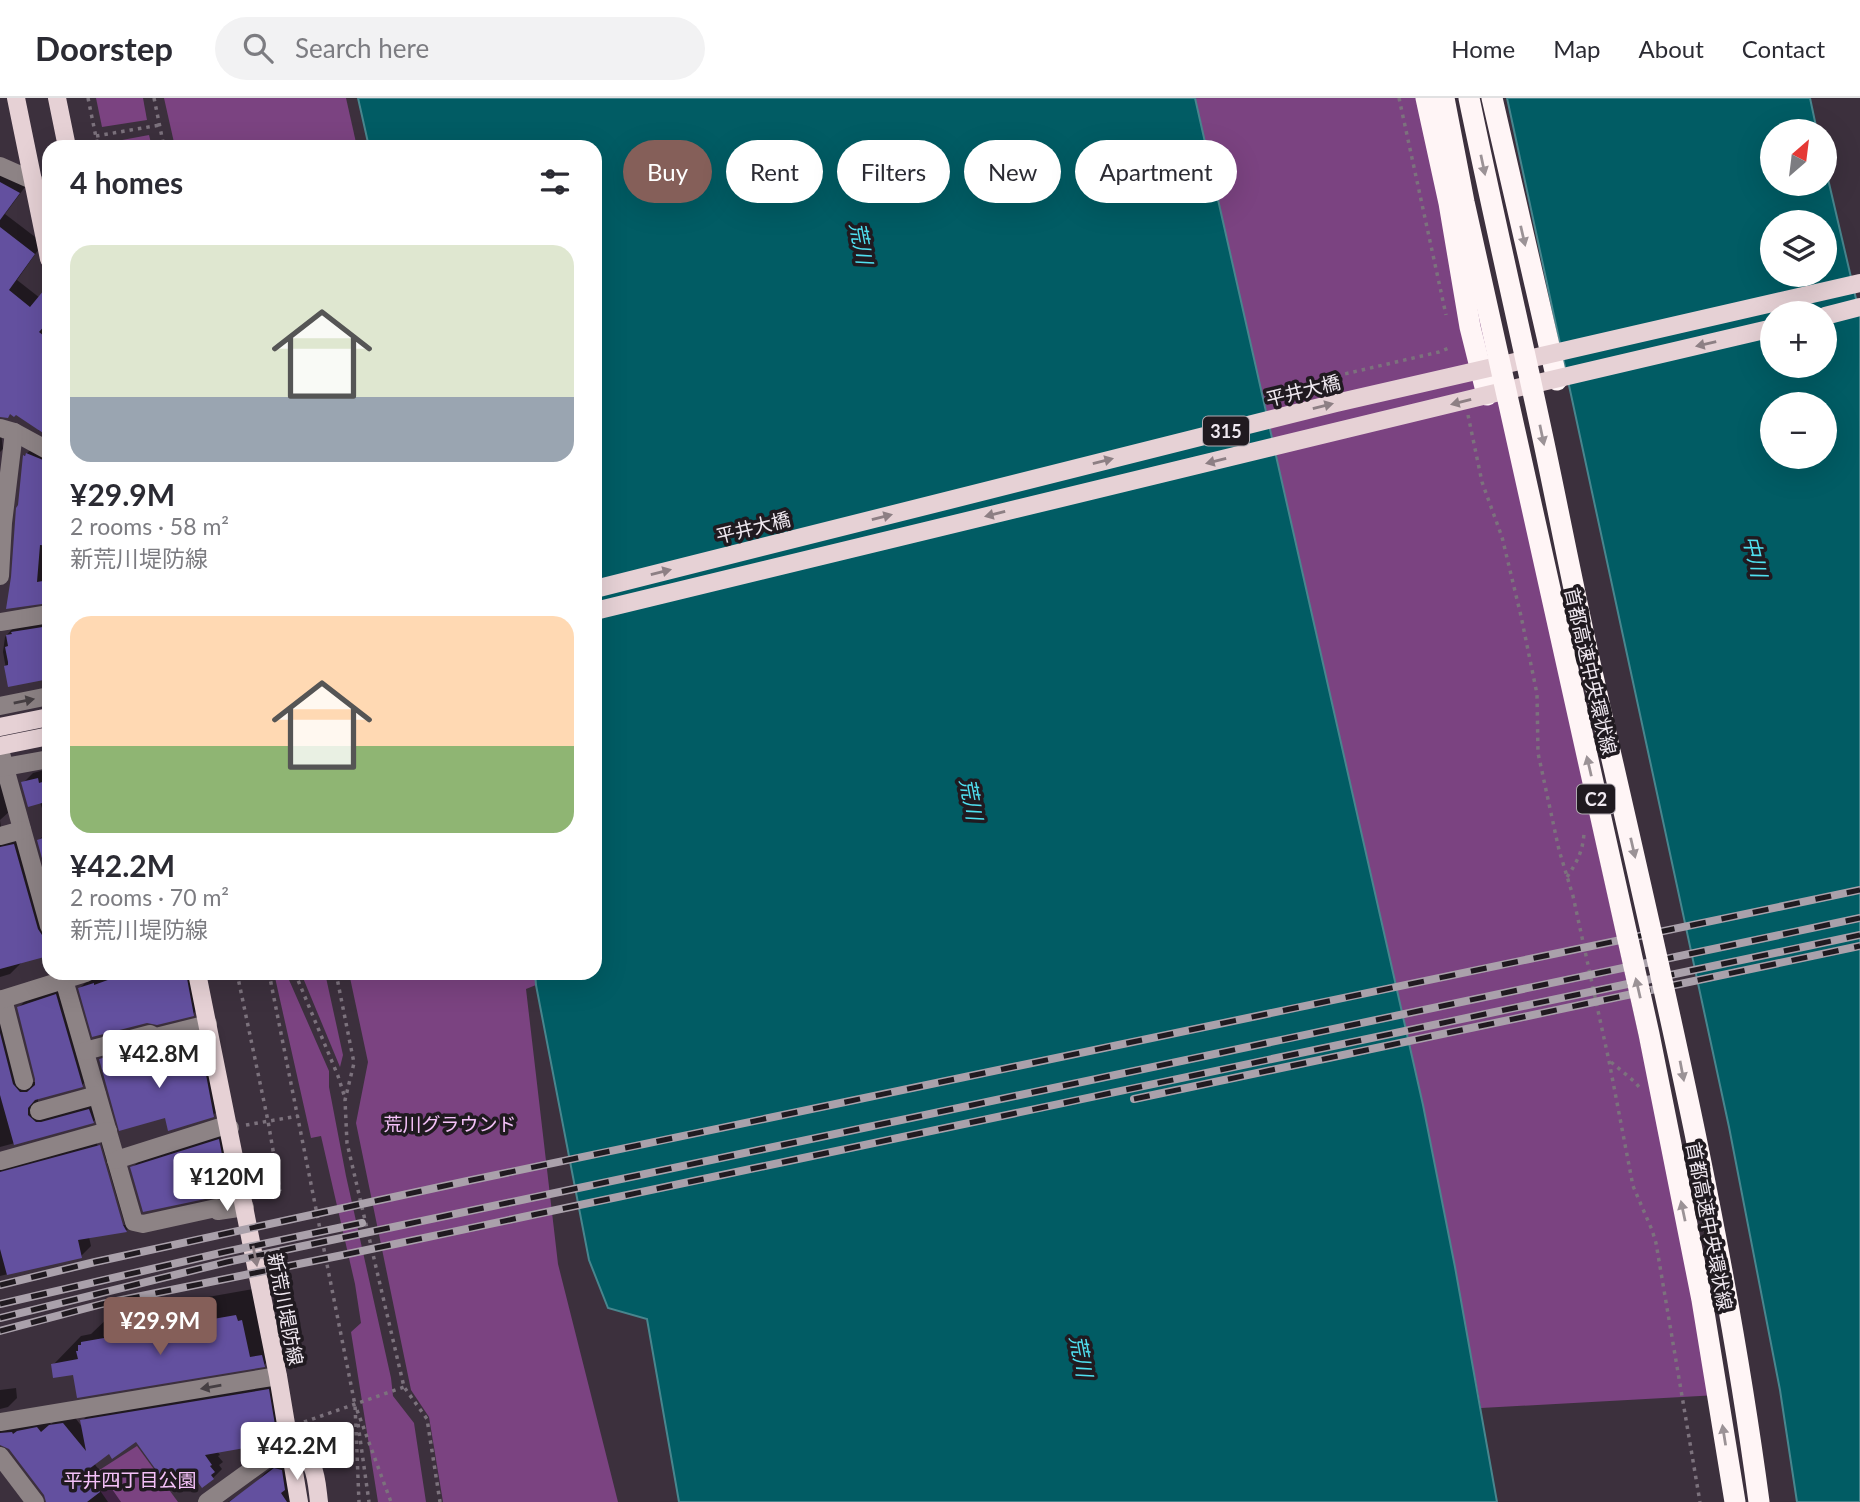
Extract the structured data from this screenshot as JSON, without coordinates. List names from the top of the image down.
{
  "streets": {
    "highway": ["首都高速中央環状線", "C2"],
    "main road": ["平井大橋", "315", "新荒川堤防線"]
  },
  "water": ["荒川", "中川"],
  "parks": ["荒川グラウンド", "平井四丁目公園"],
  "north": "top right",
  "page": {
    "header": "Doorstep",
    "search": "Search here",
    "nav": [
      "Home",
      "Map",
      "About",
      "Contact"
    ],
    "map_buttons": ["+", "−"],
    "chip": [
      "Buy",
      "Rent",
      "Filters",
      "New",
      "Apartment"
    ],
    "heading": "4 homes",
    "list": [
      {
        "name": "¥29.9M",
        "note": "2 rooms · 58 m² · 新荒川堤防線"
      },
      {
        "name": "¥42.2M",
        "note": "2 rooms · 70 m² · 新荒川堤防線"
      }
    ],
    "price": [
      "¥42.8M",
      "¥120M",
      "¥29.9M",
      "¥42.2M"
    ]
  }
}
